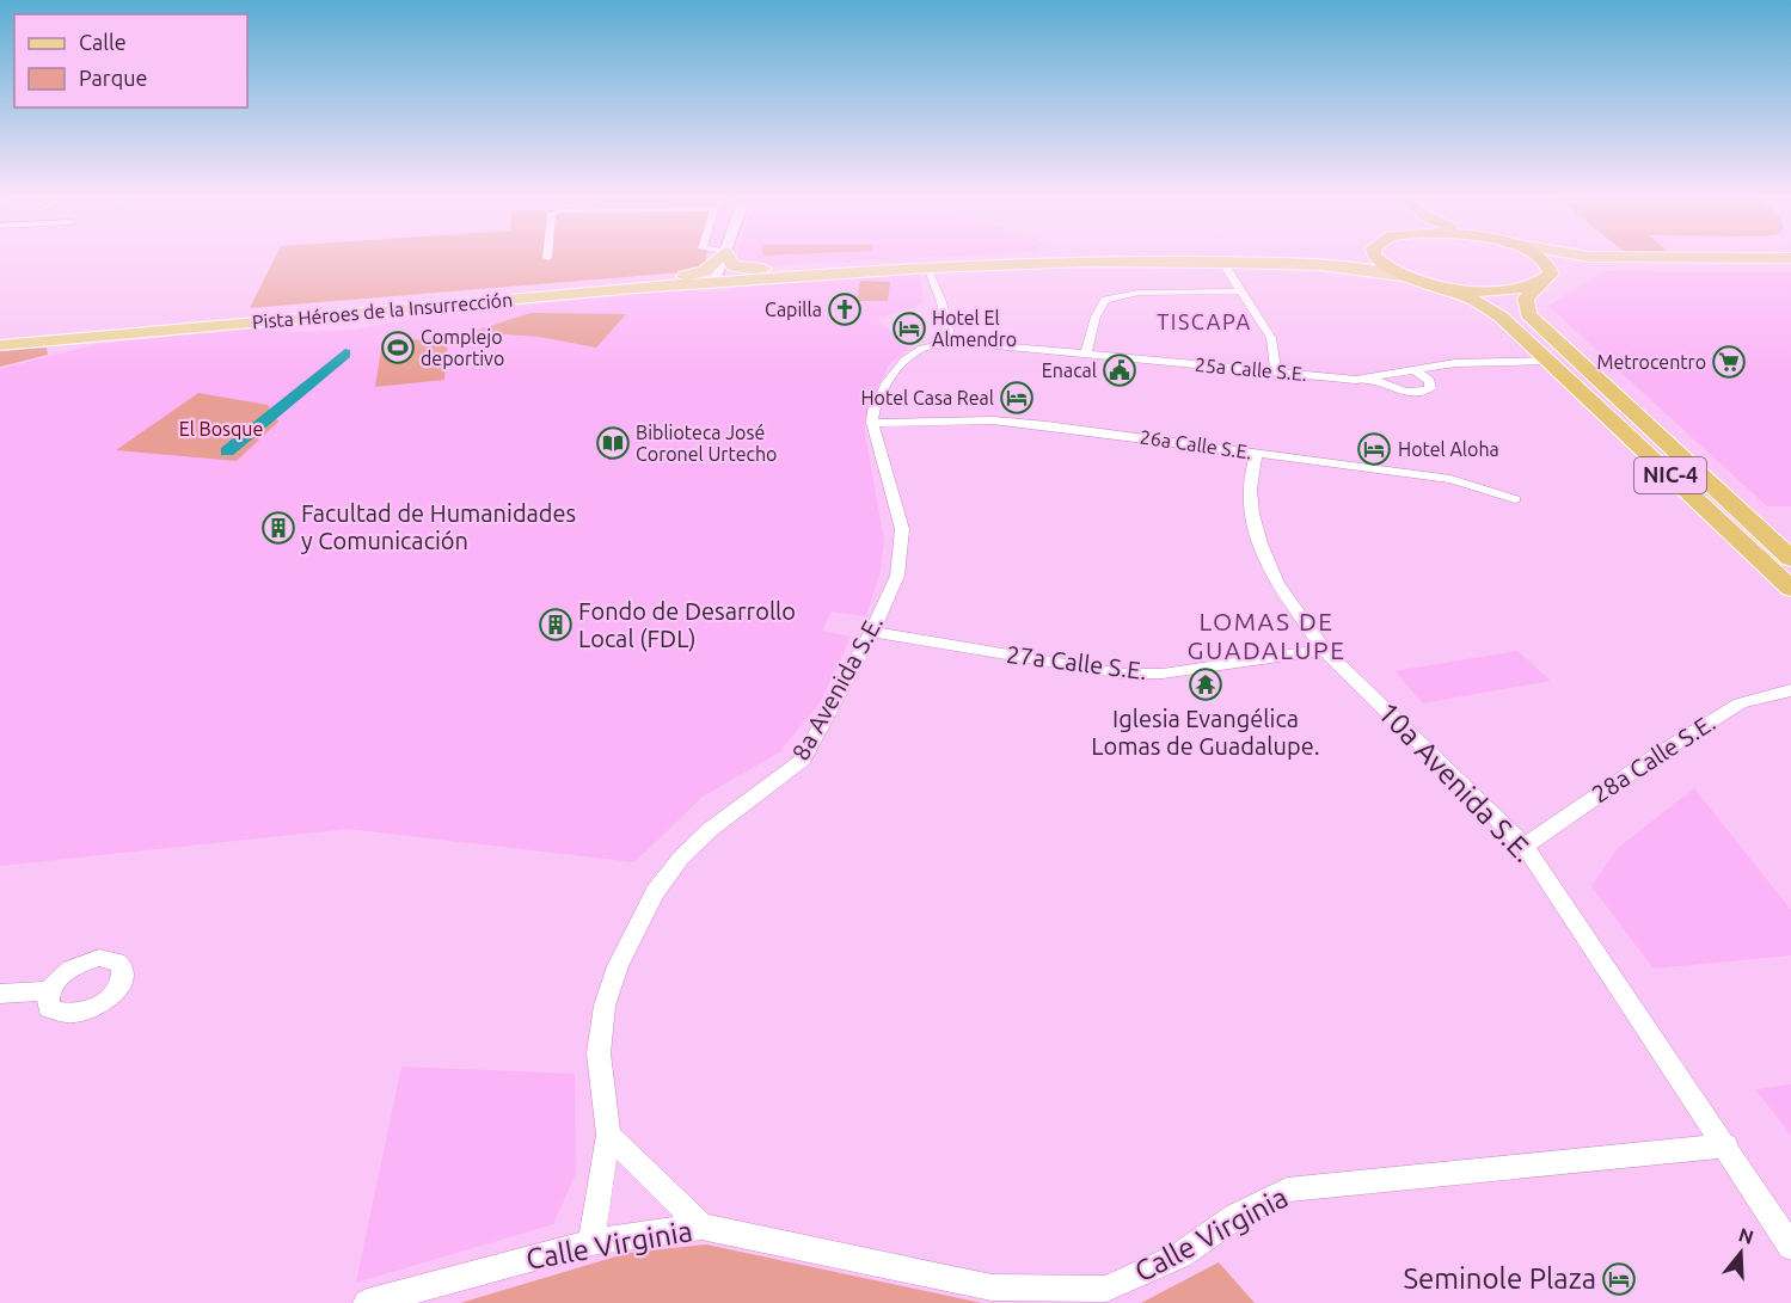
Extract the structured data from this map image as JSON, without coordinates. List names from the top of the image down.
{
  "streets": {
    "highway": ["NIC-4"],
    "main road": ["Pista Héroes de la Insurrección"],
    "street": [
      "25a Calle S.E.",
      "26a Calle S.E.",
      "27a Calle S.E.",
      "8a Avenida S.E.",
      "28a Calle S.E.",
      "10a Avenida S.E.",
      "Calle Virginia"
    ]
  },
  "crossings": [
    ["Pista Héroes de la Insurrección", "NIC-4"],
    ["25a Calle S.E.", "NIC-4"],
    ["26a Calle S.E.", "8a Avenida S.E."],
    ["26a Calle S.E.", "10a Avenida S.E."],
    ["27a Calle S.E.", "8a Avenida S.E."],
    ["27a Calle S.E.", "10a Avenida S.E."],
    ["8a Avenida S.E.", "Calle Virginia"],
    ["28a Calle S.E.", "10a Avenida S.E."],
    ["10a Avenida S.E.", "Calle Virginia"]
  ],
  "districts": ["TISCAPA", "LOMAS DE GUADALUPE"],
  "parks": ["El Bosque"],
  "places": {
    "church": ["Capilla"],
    "hotel": [
      "Hotel El Almendro",
      "Hotel Casa Real",
      "Hotel Aloha",
      "Seminole Plaza"
    ],
    "sports": ["Complejo deportivo"],
    "supermarket": ["Metrocentro"],
    "public building": ["Enacal"],
    "library": ["Biblioteca José Coronel Urtecho"],
    "building": ["Facultad de Humanidades y Comunicación", "Fondo de Desarrollo Local (FDL)"],
    "temple": ["Iglesia Evangélica Lomas de Guadalupe."]
  },
  "legend": ["Calle", "Parque"],
  "north": "top"
}
